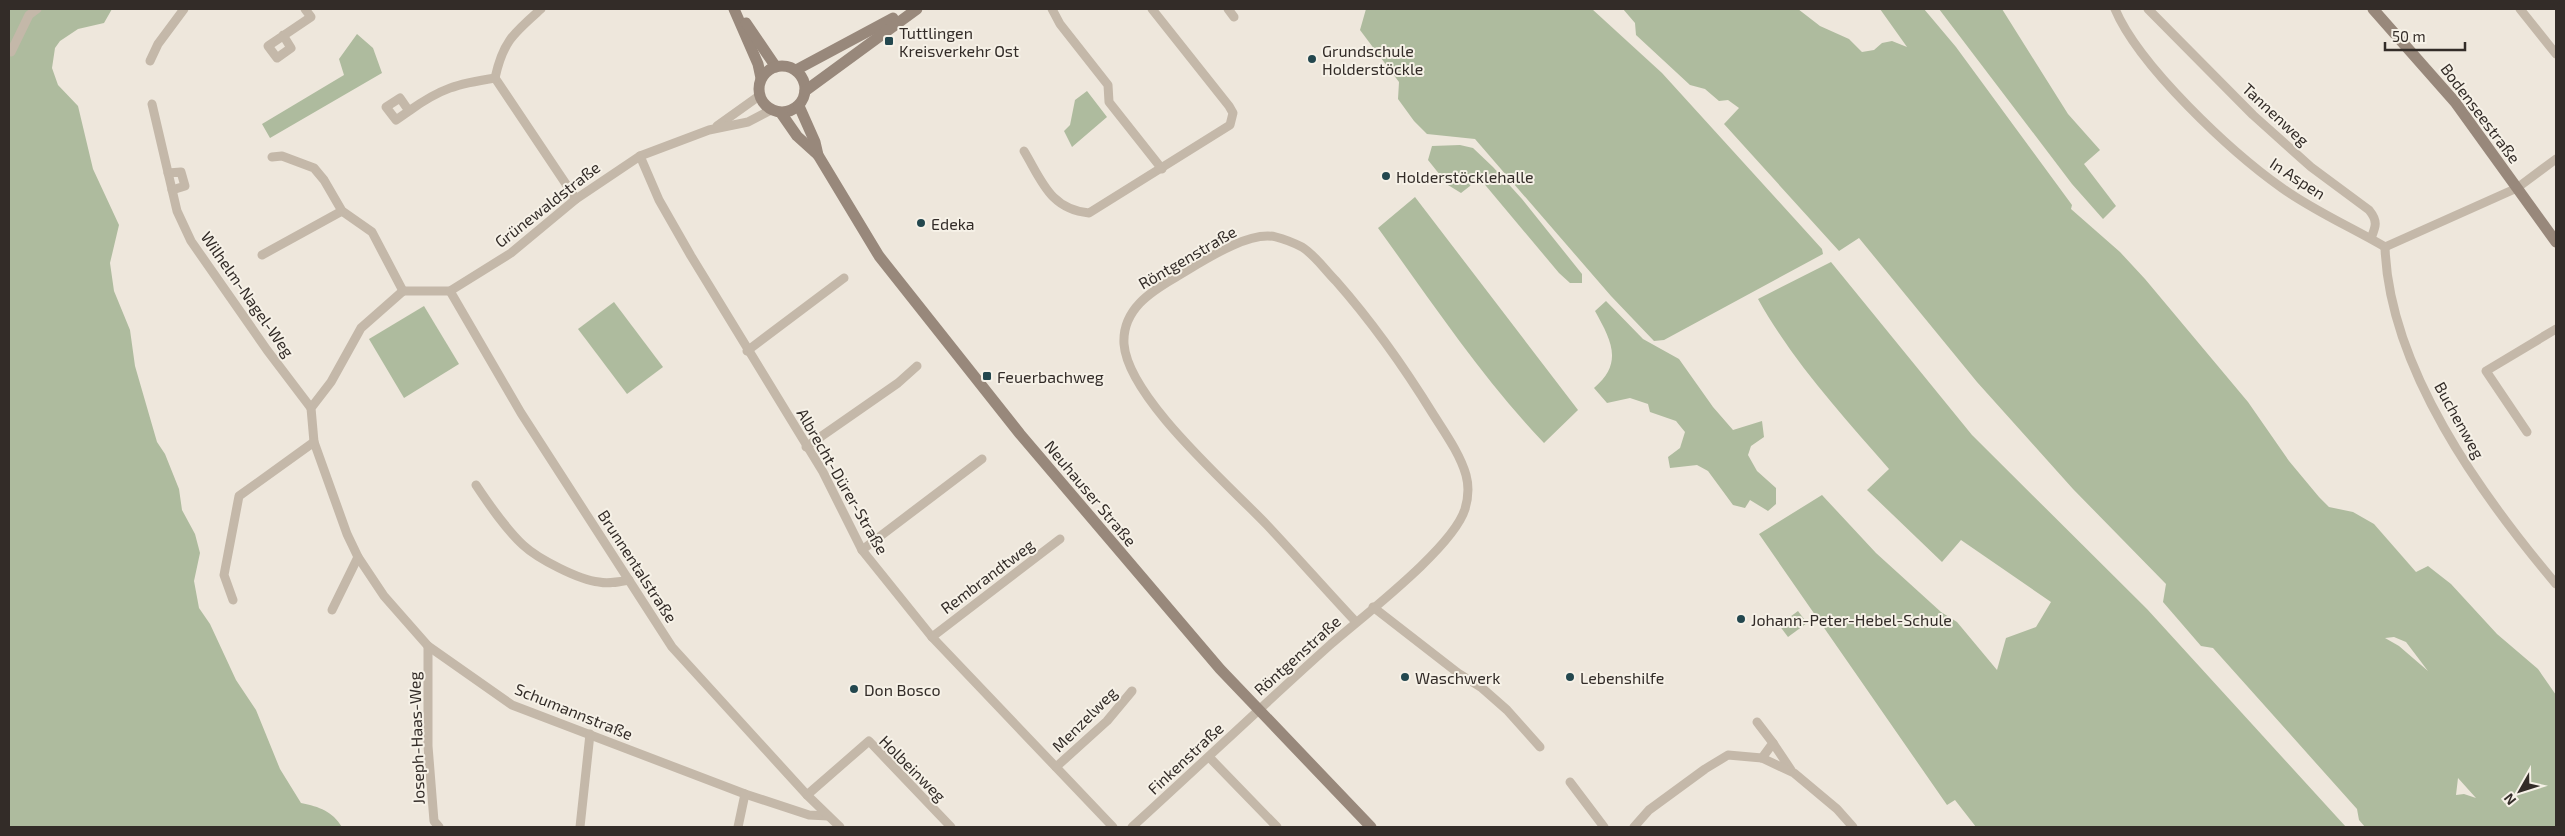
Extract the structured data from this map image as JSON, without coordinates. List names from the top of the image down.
{
  "streets": {
    "street": [
      "Bodenseestraße",
      "Tannenweg",
      "In Aspen",
      "Grünewaldstraße",
      "Röntgenstraße",
      "Wilhelm-Nagel-Weg",
      "Buchenweg",
      "Albrecht-Dürer-Straße",
      "Neuhauser Straße",
      "Brunnentalstraße",
      "Rembrandtweg",
      "Schumannstraße",
      "Menzelweg",
      "Joseph-Haas-Weg",
      "Finkenstraße",
      "Holbeinweg"
    ]
  },
  "crossings": [
    ["Tannenweg", "In Aspen"],
    ["In Aspen", "Buchenweg"],
    ["Grünewaldstraße", "Albrecht-Dürer-Straße"],
    ["Grünewaldstraße", "Neuhauser Straße"],
    ["Grünewaldstraße", "Brunnentalstraße"],
    ["Röntgenstraße", "Neuhauser Straße"],
    ["Röntgenstraße", "Finkenstraße"],
    ["Wilhelm-Nagel-Weg", "Schumannstraße"],
    ["Albrecht-Dürer-Straße", "Rembrandtweg"],
    ["Albrecht-Dürer-Straße", "Menzelweg"],
    ["Neuhauser Straße", "Finkenstraße"],
    ["Brunnentalstraße", "Schumannstraße"],
    ["Brunnentalstraße", "Holbeinweg"],
    ["Schumannstraße", "Joseph-Haas-Weg"]
  ],
  "places": {
    "transit": ["Tuttlingen Kreisverkehr Ost", "Feuerbachweg"],
    "other": [
      "Grundschule Holderstöckle",
      "Holderstöcklehalle",
      "Edeka",
      "Johann-Peter-Hebel-Schule",
      "Waschwerk",
      "Lebenshilfe",
      "Don Bosco"
    ]
  },
  "scale_bar": "50 m",
  "north": "bottom left"
}
